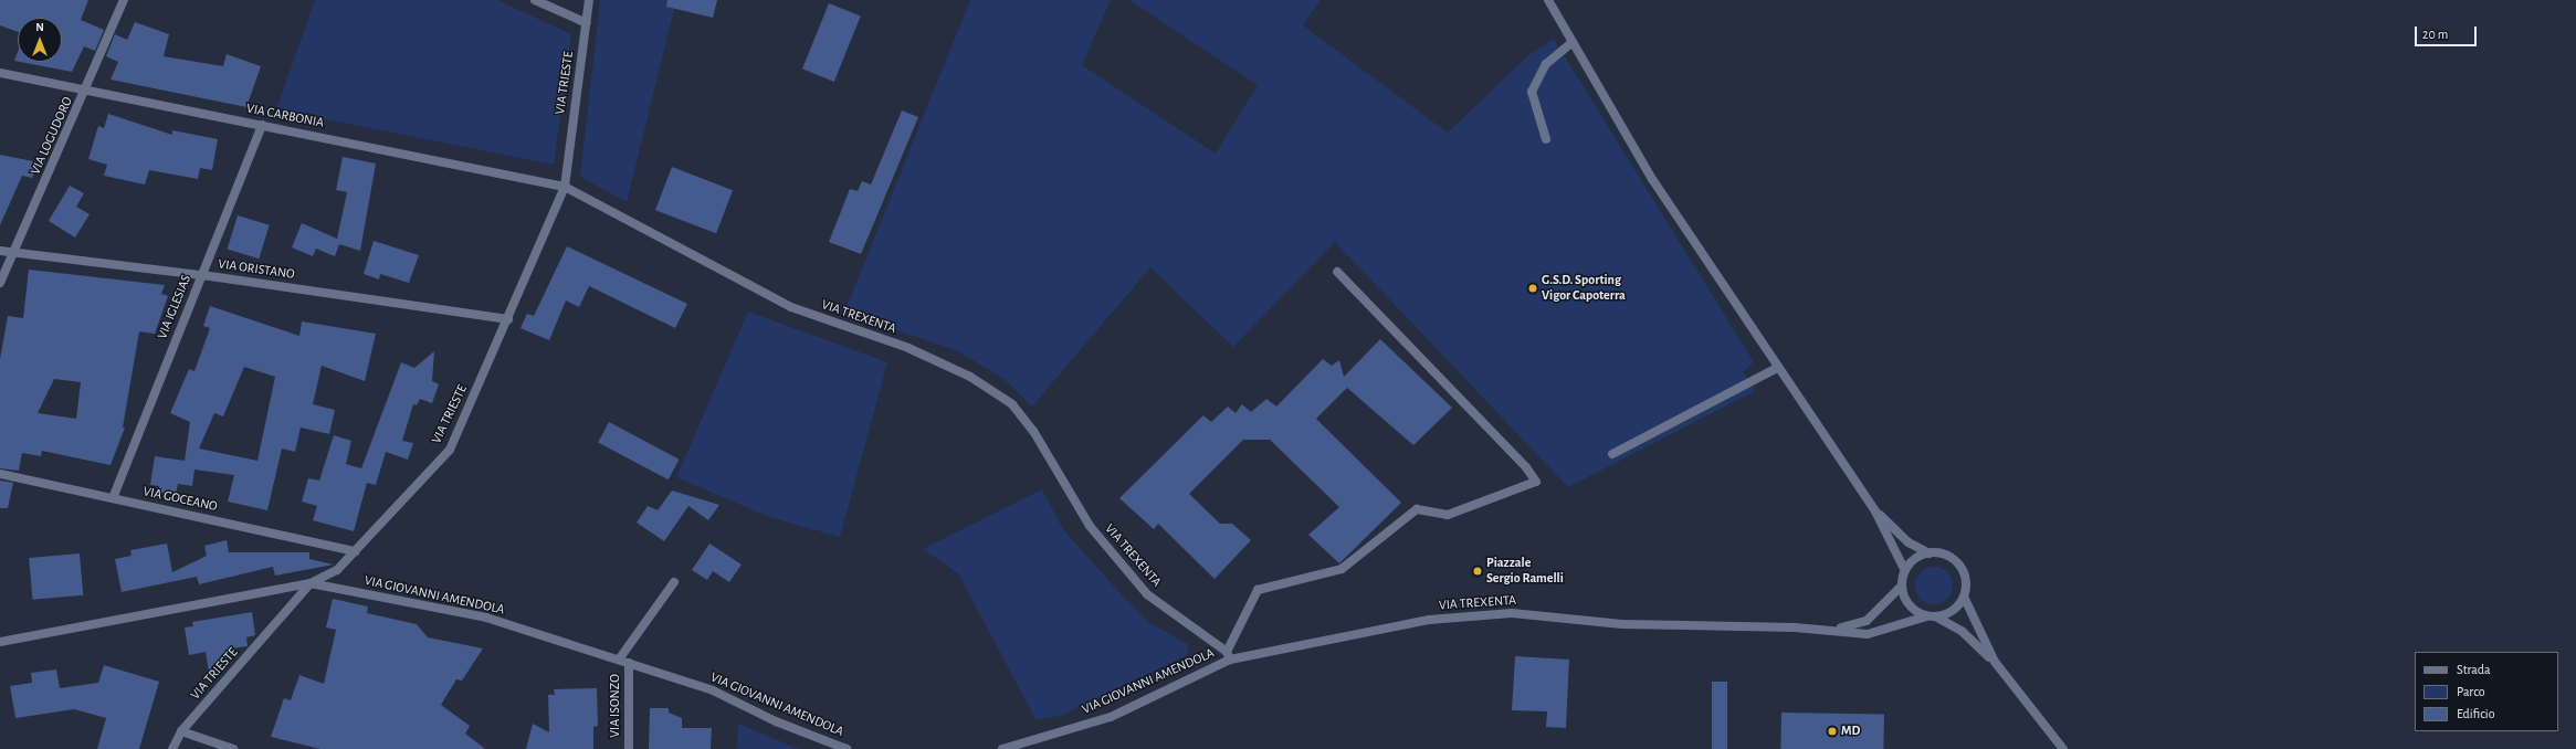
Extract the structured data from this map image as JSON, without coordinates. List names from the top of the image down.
{
  "streets": {
    "street": [
      "VIA TRIESTE",
      "VIA CARBONIA",
      "VIA LOGUDORO",
      "VIA ORISTANO",
      "VIA IGLESIAS",
      "VIA TREXENTA",
      "VIA GOCEANO",
      "VIA GIOVANNI AMENDOLA",
      "VIA ISONZO"
    ]
  },
  "crossings": [
    ["VIA TRIESTE", "VIA CARBONIA"],
    ["VIA TRIESTE", "VIA ORISTANO"],
    ["VIA TRIESTE", "VIA TREXENTA"],
    ["VIA TRIESTE", "VIA GOCEANO"],
    ["VIA TRIESTE", "VIA GIOVANNI AMENDOLA"],
    ["VIA CARBONIA", "VIA LOGUDORO"],
    ["VIA CARBONIA", "VIA IGLESIAS"],
    ["VIA CARBONIA", "VIA TREXENTA"],
    ["VIA LOGUDORO", "VIA ORISTANO"],
    ["VIA ORISTANO", "VIA IGLESIAS"],
    ["VIA IGLESIAS", "VIA GOCEANO"],
    ["VIA TREXENTA", "VIA GIOVANNI AMENDOLA"],
    ["VIA GIOVANNI AMENDOLA", "VIA ISONZO"]
  ],
  "places": ["G.S.D. Sporting Vigor Capoterra", "Piazzale Sergio Ramelli", "MD"],
  "legend": ["Strada", "Parco", "Edificio"],
  "scale_bar": "20 m",
  "north": "top"
}
